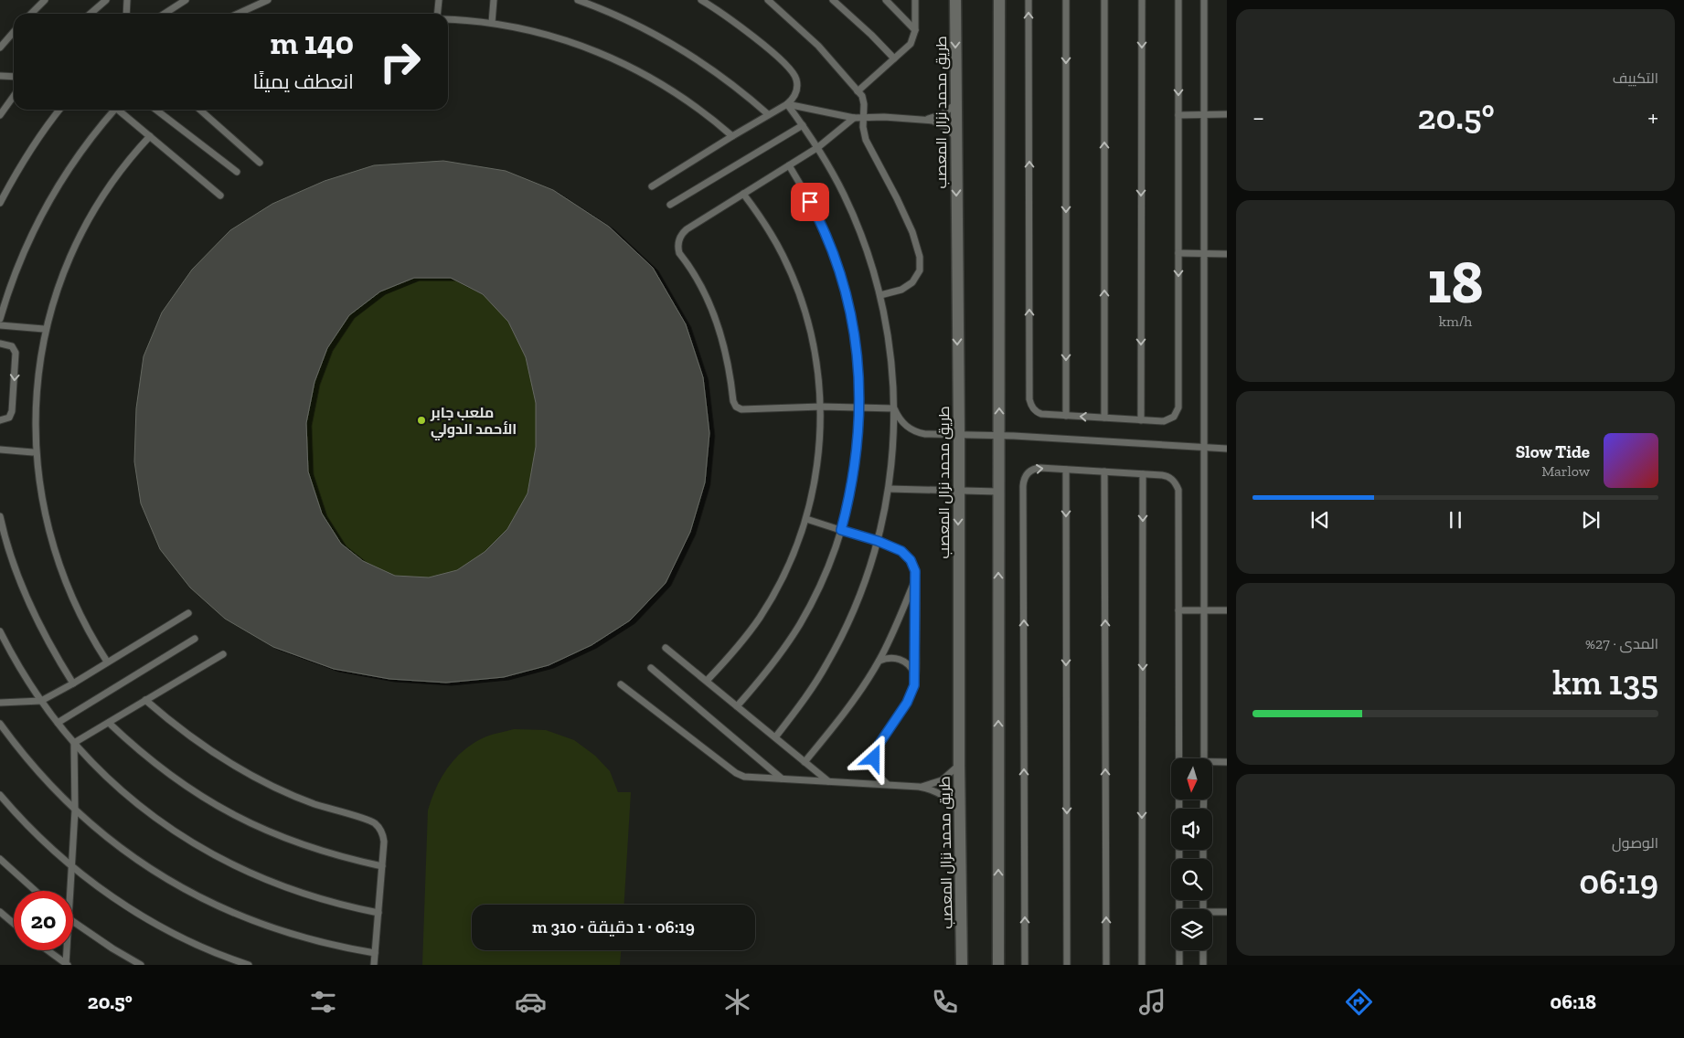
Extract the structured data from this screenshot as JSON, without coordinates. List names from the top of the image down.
{
  "streets": {
    "street": ["طريق محمد نزال المعصب"]
  },
  "places": ["ملعب جابر الأحمد الدولي"],
  "north": "bottom",
  "page": {
    "tile": [
      "التكييف",
      ["18", "km/h"],
      ["المدى · 27%", "135 km"],
      ["الوصول", "06:19"]
    ],
    "turn": ["140 m", "انعطف يمينًا"],
    "heat": ["−", "20.5°", "+"],
    "song": ["Slow Tide", "Marlow"],
    "limit": "20",
    "trip": "06:19 · 1 دقيقة · 310 m",
    "tabs": ["06:18", "20.5°"]
  }
}
